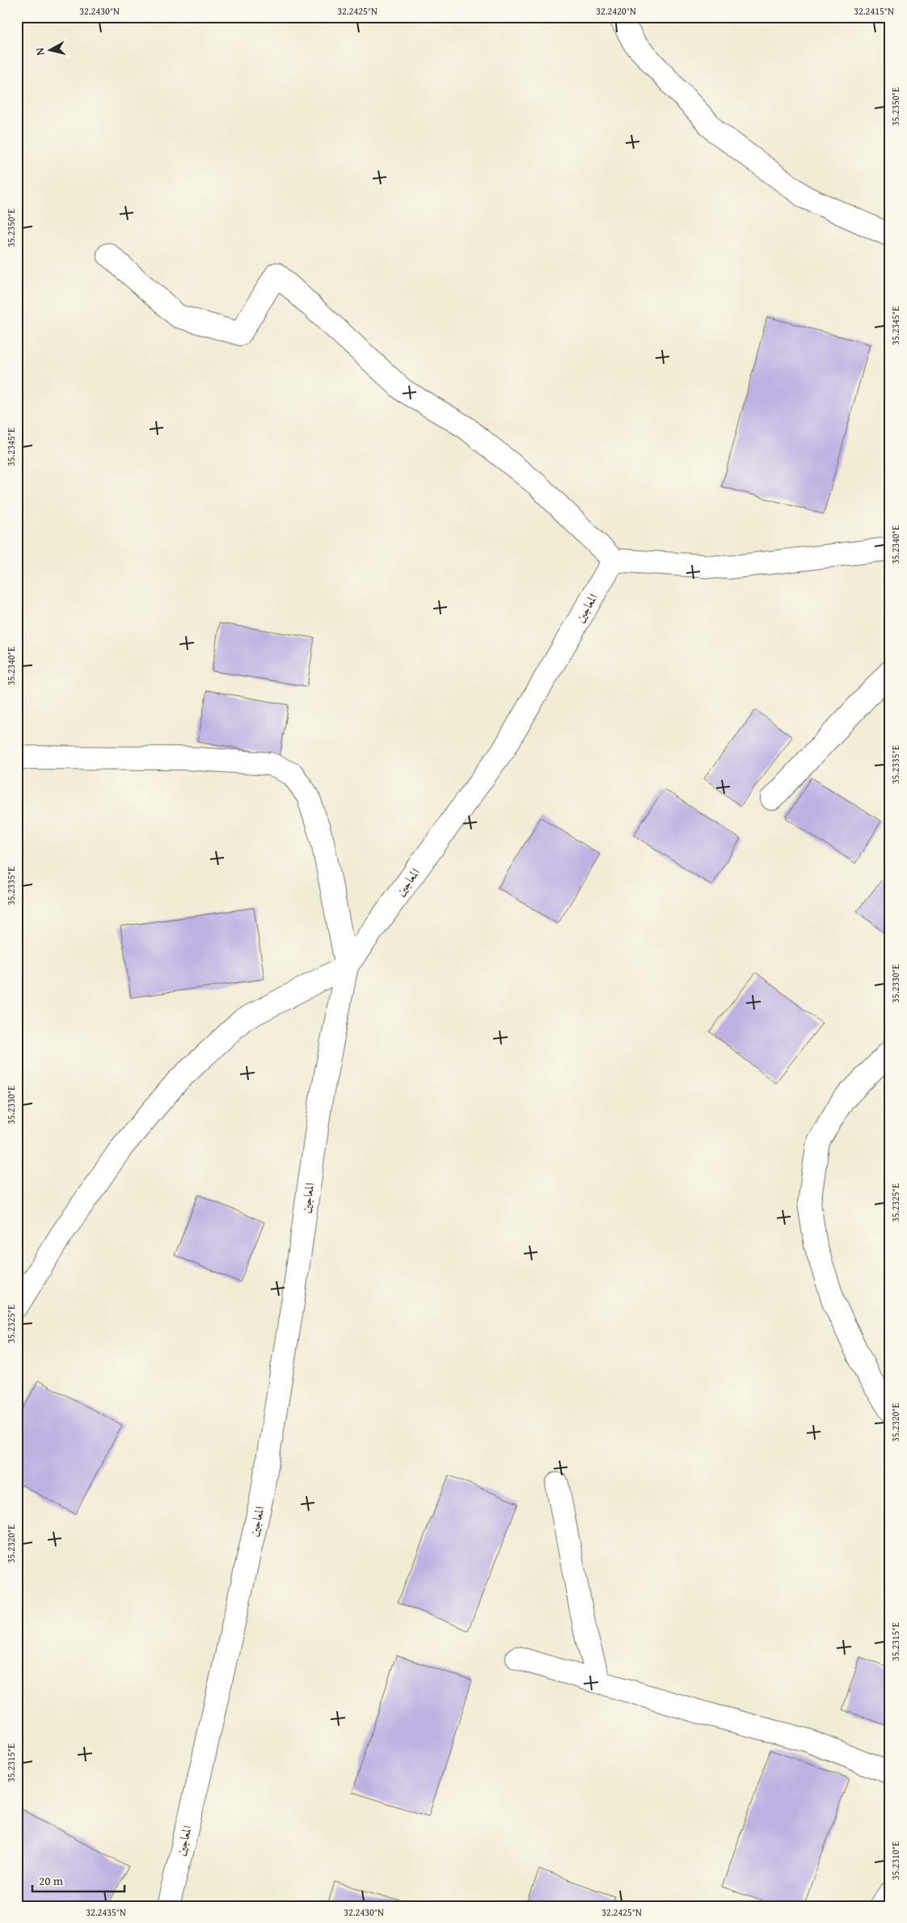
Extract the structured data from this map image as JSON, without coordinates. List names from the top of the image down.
{
  "streets": {
    "street": ["المعاجين"]
  },
  "scale_bar": "20 m",
  "north": "left",
  "coordinates": [
    "32.2430°N",
    "32.2425°N",
    "32.2420°N",
    "32.2415°N",
    "35.2350°E",
    "35.2345°E",
    "35.2340°E",
    "35.2335°E",
    "35.2330°E",
    "35.2325°E",
    "35.2320°E",
    "35.2315°E",
    "35.2310°E",
    "32.2435°N"
  ]
}
